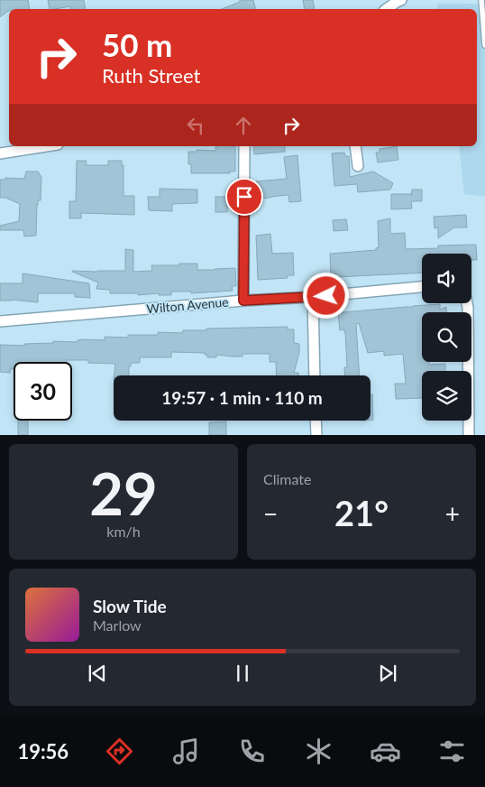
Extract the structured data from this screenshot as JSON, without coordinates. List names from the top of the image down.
{
  "streets": {
    "street": ["Wilton Avenue"]
  },
  "page": {
    "turn": ["50 m", "Ruth Street"],
    "limit": "30",
    "trip": "19:57 · 1 min · 110 m",
    "tile": [
      ["29", "km/h"],
      "Climate"
    ],
    "heat": ["−", "21°", "+"],
    "song": ["Slow Tide", "Marlow"],
    "tabs": "19:56"
  }
}
